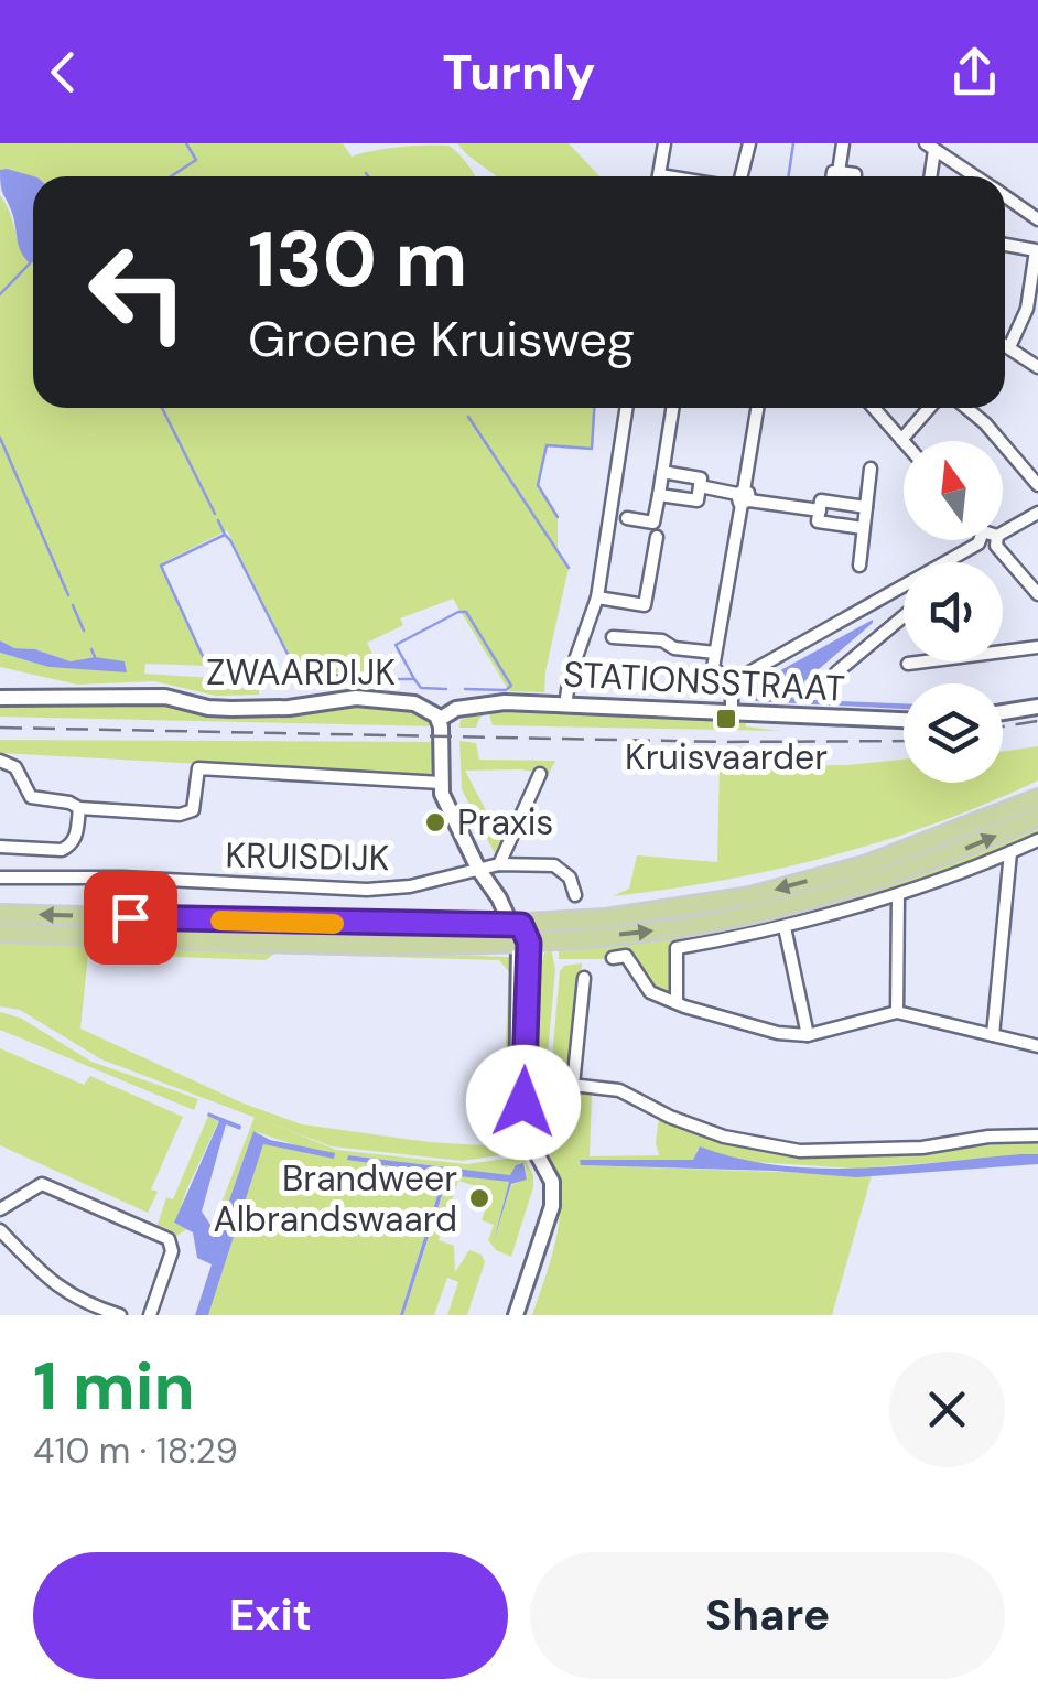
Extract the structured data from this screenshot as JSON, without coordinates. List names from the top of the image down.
{
  "streets": {
    "street": ["ZWAARDIJK", "STATIONSSTRAAT", "KRUISDIJK"]
  },
  "crossings": [
    ["ZWAARDIJK", "STATIONSSTRAAT"],
    ["ZWAARDIJK", "KRUISDIJK"]
  ],
  "places": {
    "transit": ["Kruisvaarder"],
    "other": ["Praxis", "Brandweer Albrandswaard"]
  },
  "north": "top",
  "page": {
    "header": "Turnly",
    "turn": ["130 m", "Groene Kruisweg"],
    "heading": ["1 min", "410 m · 18:29"],
    "buttons": ["Exit", "Share"]
  }
}
